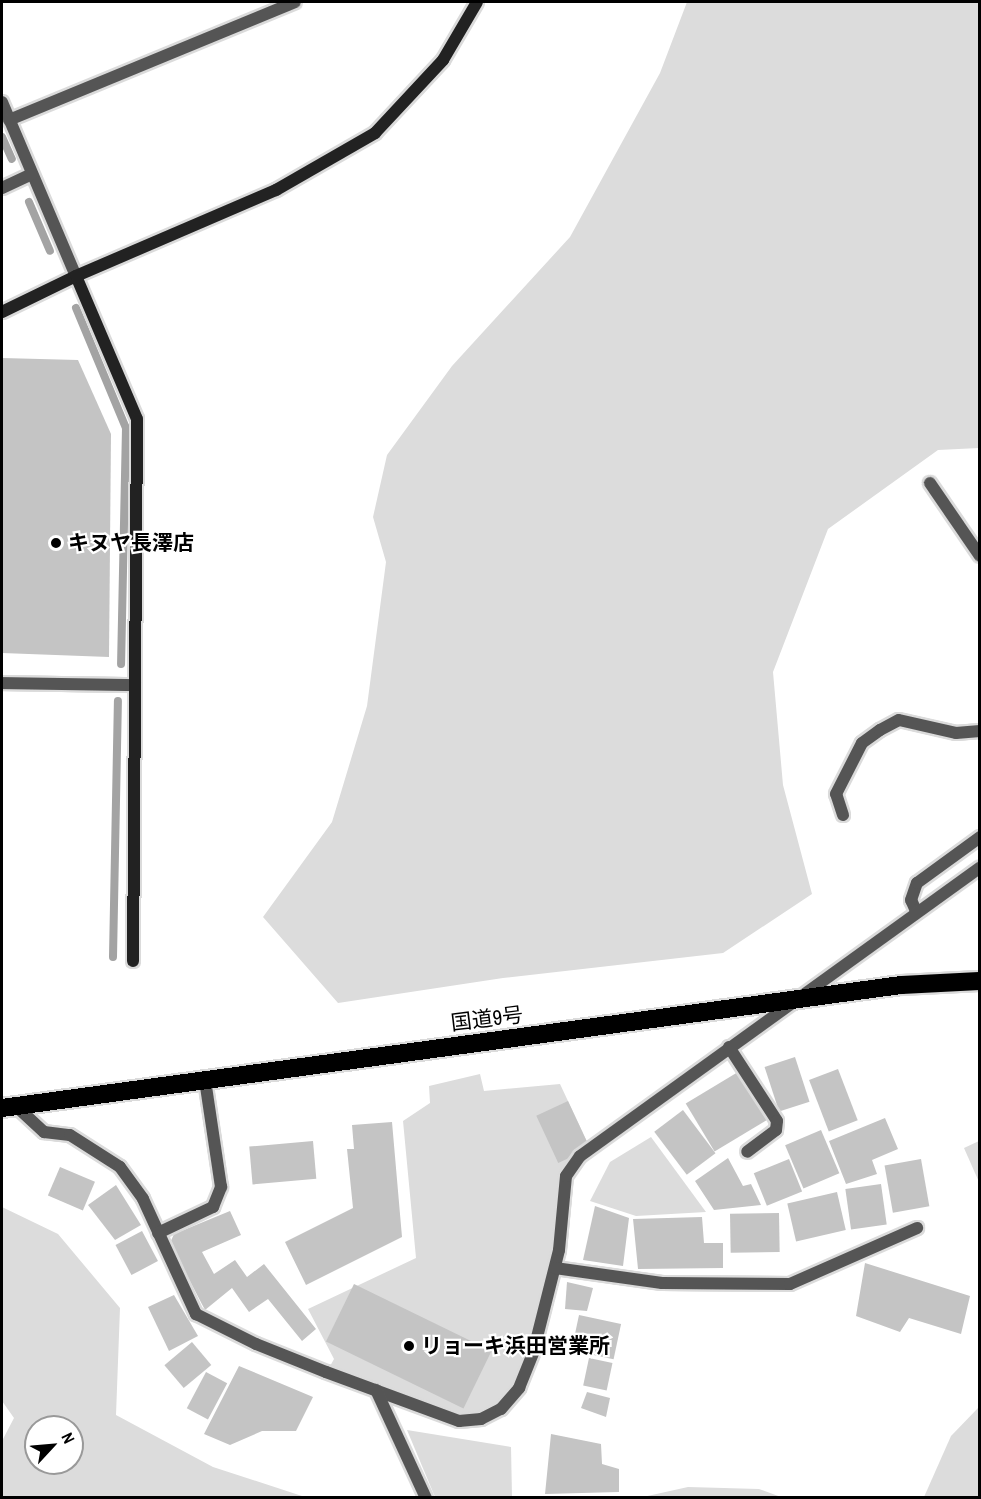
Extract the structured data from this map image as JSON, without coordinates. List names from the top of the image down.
{
  "streets": {
    "highway": ["国道9号"]
  },
  "places": ["キヌヤ長澤店", "リョーキ浜田営業所"],
  "north": "top right"
}
